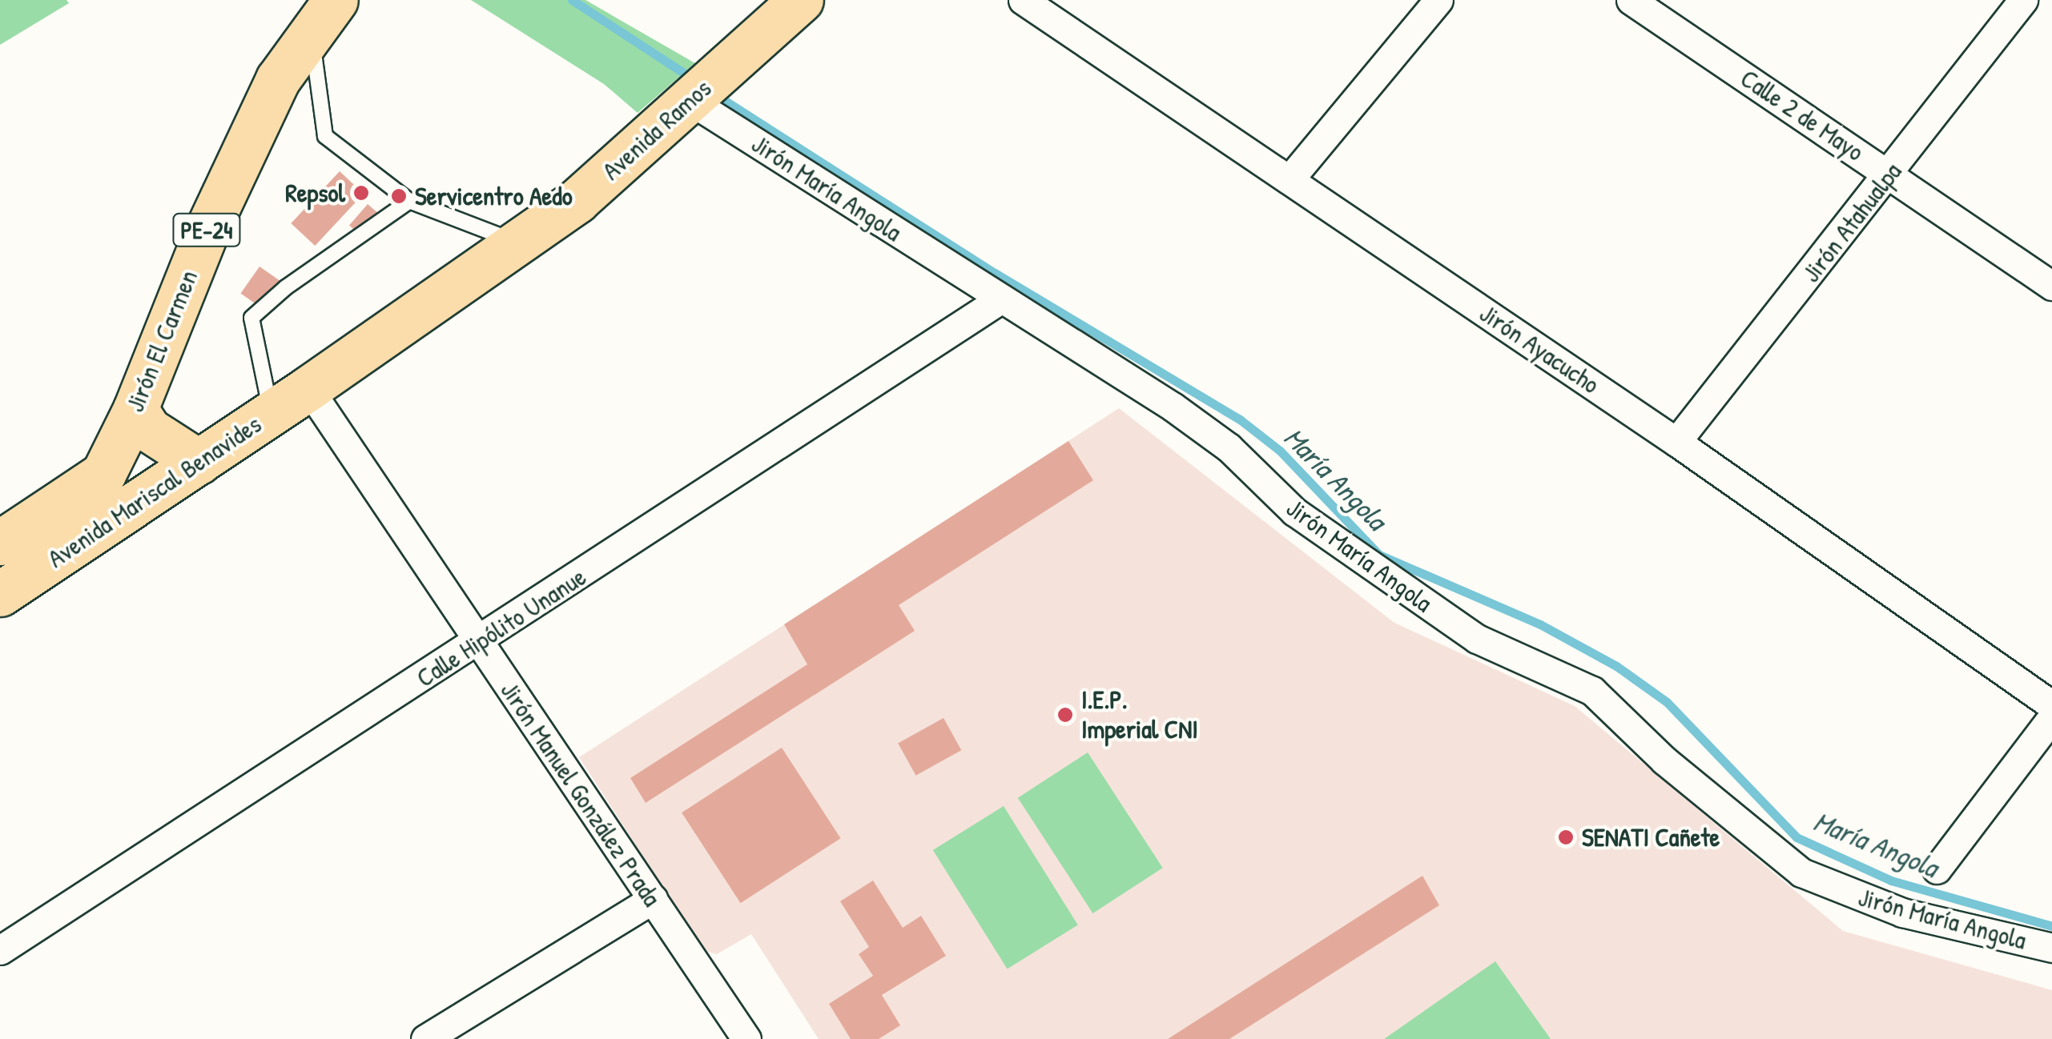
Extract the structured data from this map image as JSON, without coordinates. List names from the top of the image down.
{
  "streets": {
    "highway": [
      "Avenida Ramos",
      "PE-24",
      "Jirón El Carmen",
      "Avenida Mariscal Benavides"
    ],
    "street": [
      "Calle 2 de Mayo",
      "Jirón María Angola",
      "Jirón Atahualpa",
      "Jirón Ayacucho",
      "Calle Hipólito Unanue",
      "Jirón Manuel González Prada"
    ]
  },
  "crossings": [
    ["Calle 2 de Mayo", "Jirón Atahualpa"],
    ["Avenida Ramos", "Jirón María Angola"],
    ["Avenida Ramos", "Avenida Mariscal Benavides"],
    ["Avenida Ramos", "Jirón Manuel González Prada"],
    ["Jirón María Angola", "Calle Hipólito Unanue"],
    ["Jirón Atahualpa", "Jirón Ayacucho"],
    ["Jirón El Carmen", "Avenida Mariscal Benavides"],
    ["Avenida Mariscal Benavides", "Jirón Manuel González Prada"],
    ["Calle Hipólito Unanue", "Jirón Manuel González Prada"]
  ],
  "water": ["María Angola"],
  "places": [
    "Repsol",
    "Servicentro Aedo",
    "I.E.P. Imperial CNI",
    "SENATI Cañete"
  ]
}
